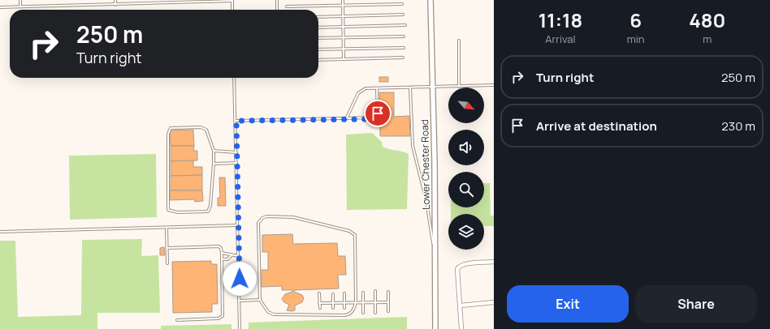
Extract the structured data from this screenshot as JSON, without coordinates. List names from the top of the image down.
{
  "streets": {
    "street": ["Lower Chester Road"]
  },
  "north": "bottom right",
  "page": {
    "eta": [
      "11:18",
      "Arrival",
      "6",
      "min",
      "480",
      "m"
    ],
    "turn": ["250 m", "Turn right"],
    "list": [
      {
        "name": "Turn right",
        "value": "250 m"
      },
      {
        "name": "Arrive at destination",
        "value": "230 m"
      }
    ],
    "buttons": ["Exit", "Share"]
  }
}
